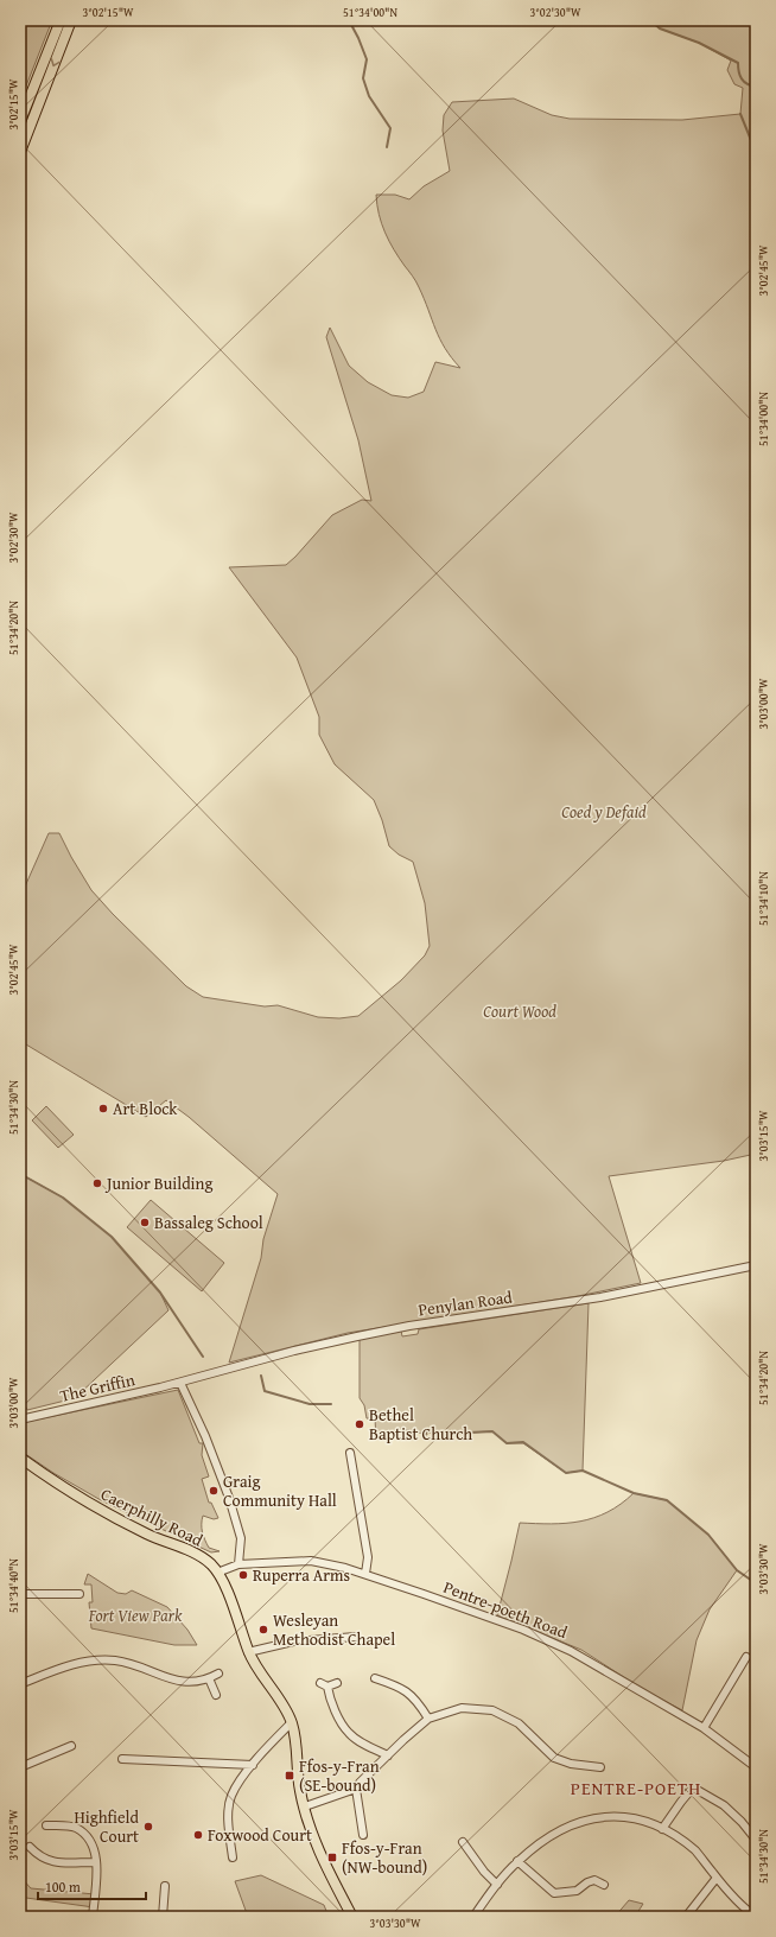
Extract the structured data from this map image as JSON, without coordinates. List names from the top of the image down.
{
  "streets": {
    "main road": ["Caerphilly Road"],
    "street": ["Penylan Road", "The Griffin", "Pentre-poeth Road"]
  },
  "crossings": [
    ["Penylan Road", "The Griffin"],
    ["Caerphilly Road", "Pentre-poeth Road"]
  ],
  "districts": ["PENTRE-POETH"],
  "parks": ["Coed y Defaid", "Court Wood", "Fort View Park"],
  "places": {
    "other": [
      "Art Block",
      "Junior Building",
      "Bassaleg School",
      "Bethel Baptist Church",
      "Graig Community Hall",
      "Ruperra Arms",
      "Wesleyan Methodist Chapel",
      "Highfield Court",
      "Foxwood Court"
    ],
    "transit": ["Ffos-y-Fran (SE-bound)", "Ffos-y-Fran (NW-bound)"]
  },
  "scale_bar": "100 m",
  "coordinates": [
    "3°02'15\"W",
    "51°34'00\"N",
    "3°02'30\"W",
    "3°02'45\"W",
    "51°34'20\"N",
    "3°03'00\"W",
    "51°34'10\"N",
    "51°34'30\"N",
    "3°03'15\"W",
    "3°03'30\"W",
    "51°34'40\"N"
  ]
}
